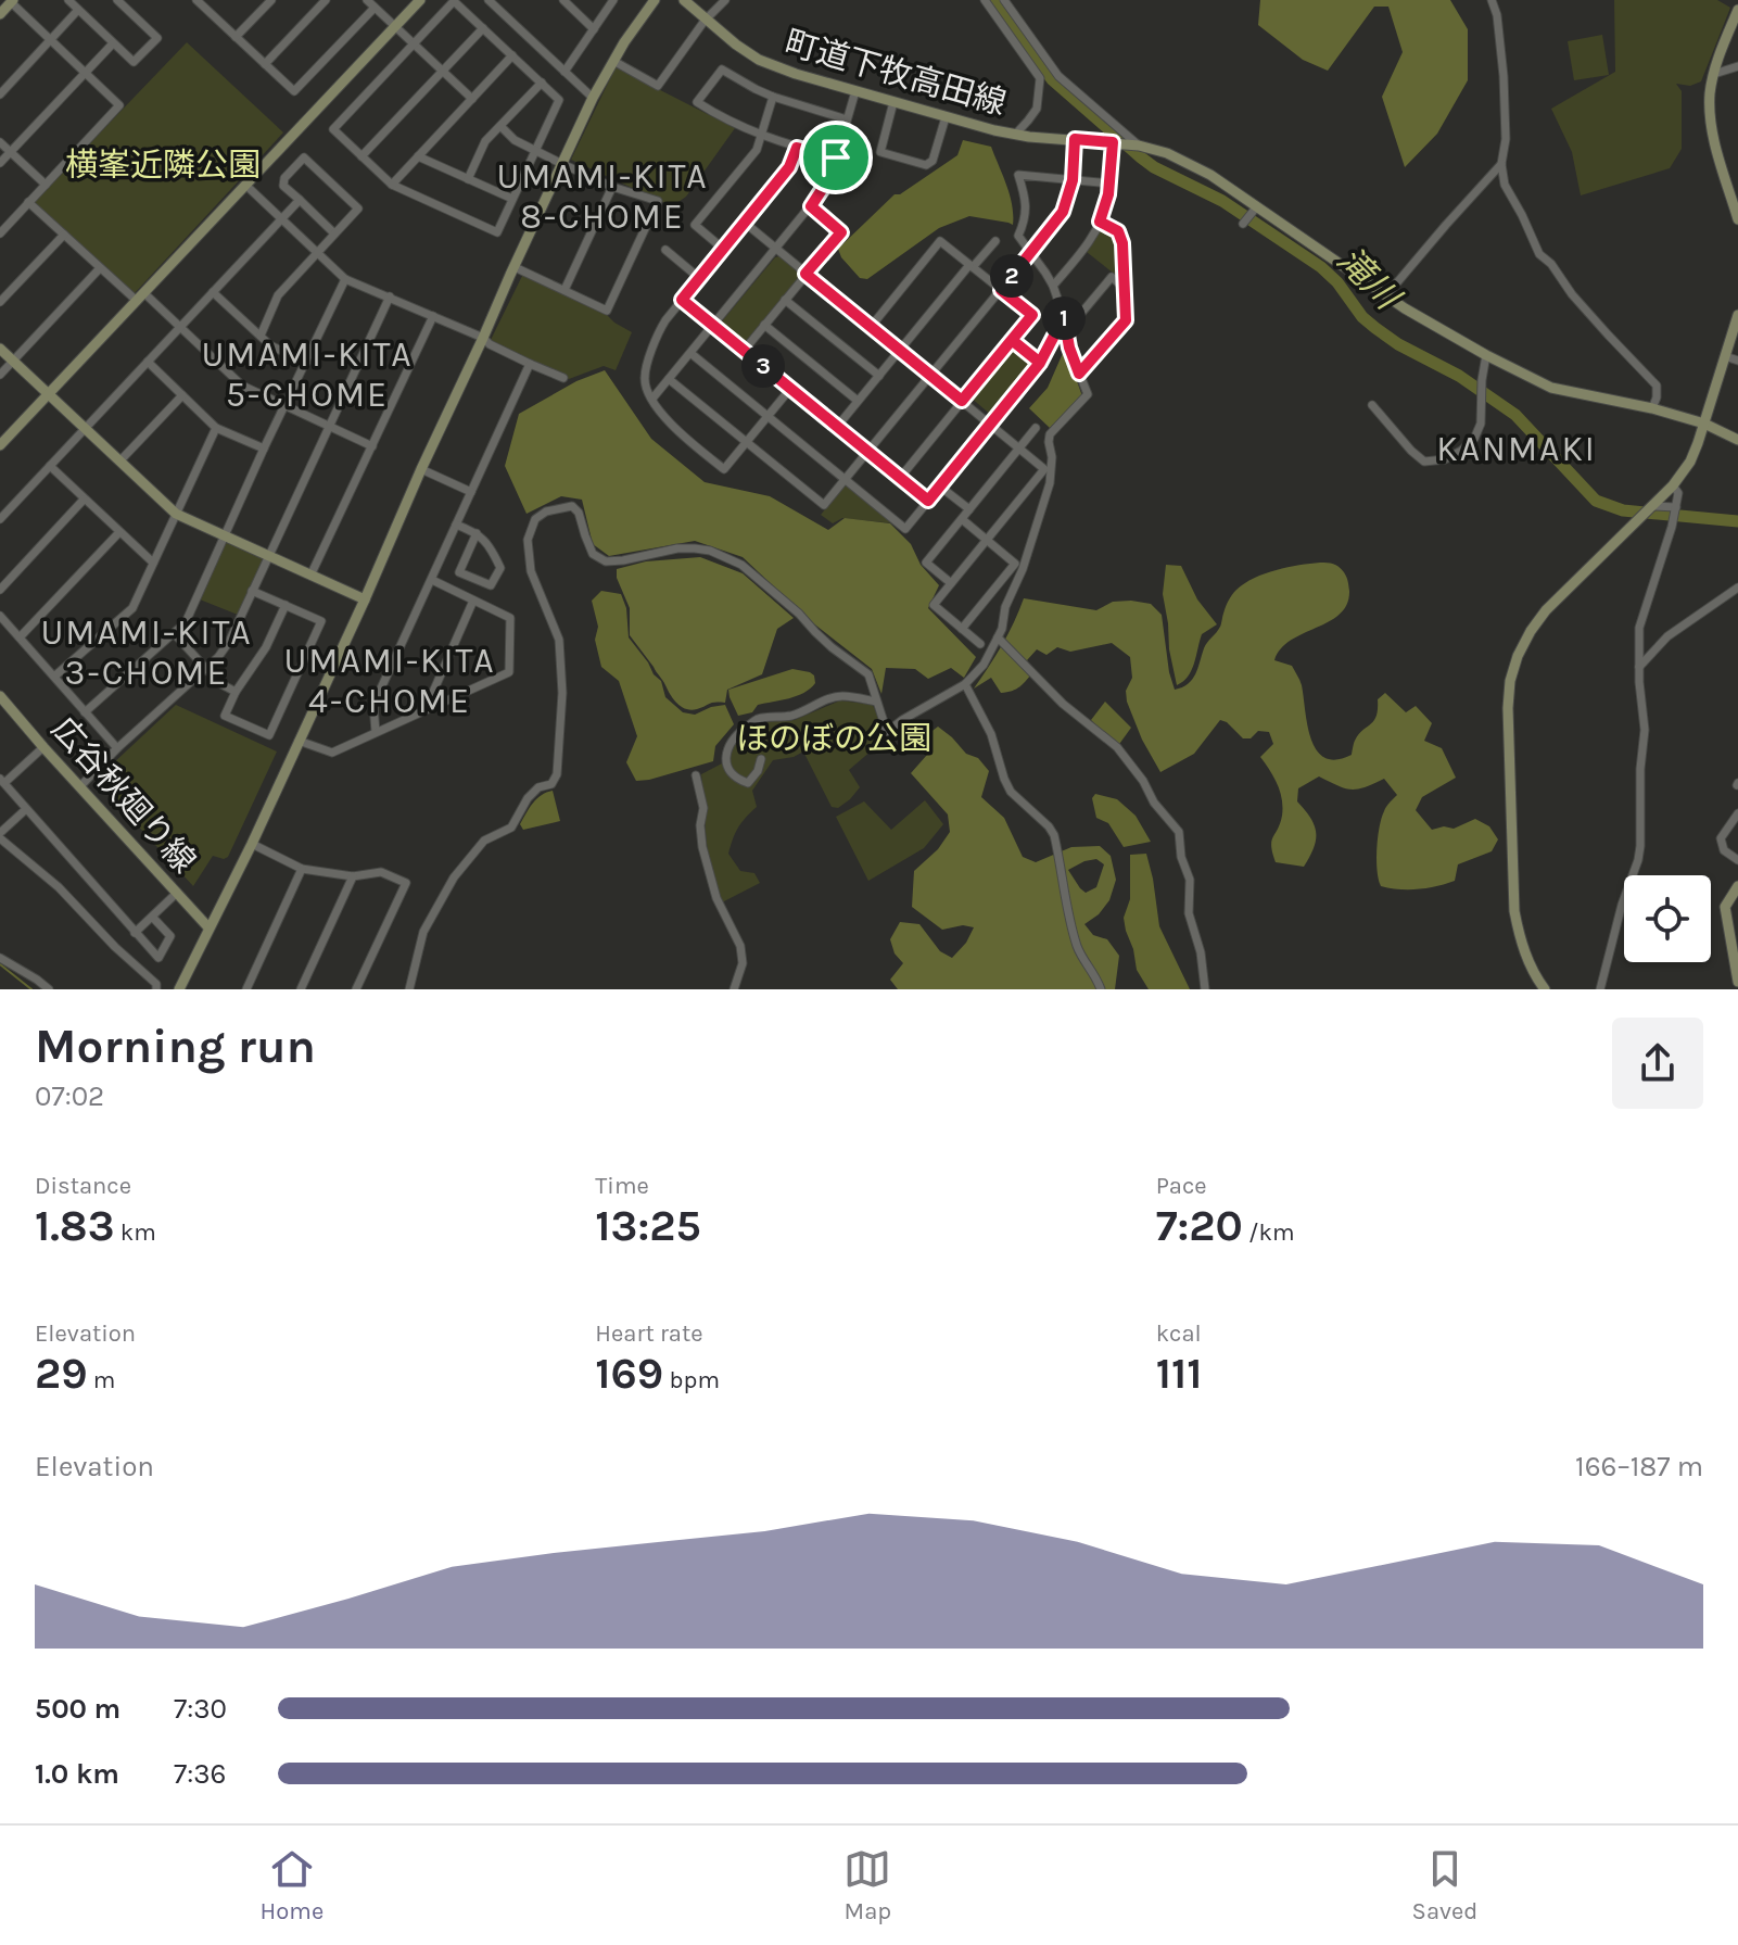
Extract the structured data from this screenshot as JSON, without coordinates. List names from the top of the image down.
{
  "streets": {
    "street": ["町道下牧高田線", "広谷秋廻り線"]
  },
  "districts": [
    "UMAMI-KITA 8-CHOME",
    "UMAMI-KITA 5-CHOME",
    "KANMAKI",
    "UMAMI-KITA 3-CHOME",
    "UMAMI-KITA 4-CHOME"
  ],
  "water": ["滝川"],
  "parks": ["横峯近隣公園", "ほのぼの公園"],
  "page": {
    "pins": ["2", "1", "3"],
    "heading": ["Morning run", "07:02"],
    "stats": [
      ["Distance", "1.83 km"],
      ["Time", "13:25"],
      ["Pace", "7:20 /km"],
      ["Elevation", "29 m"],
      ["Heart rate", "169 bpm"],
      ["kcal", "111"]
    ],
    "chart": ["Elevation", "166–187 m"],
    "list": [
      {
        "name": "500 m",
        "note": "7:30"
      },
      {
        "name": "1.0 km",
        "note": "7:36"
      }
    ],
    "tabs": ["Home", "Map", "Saved"]
  }
}
